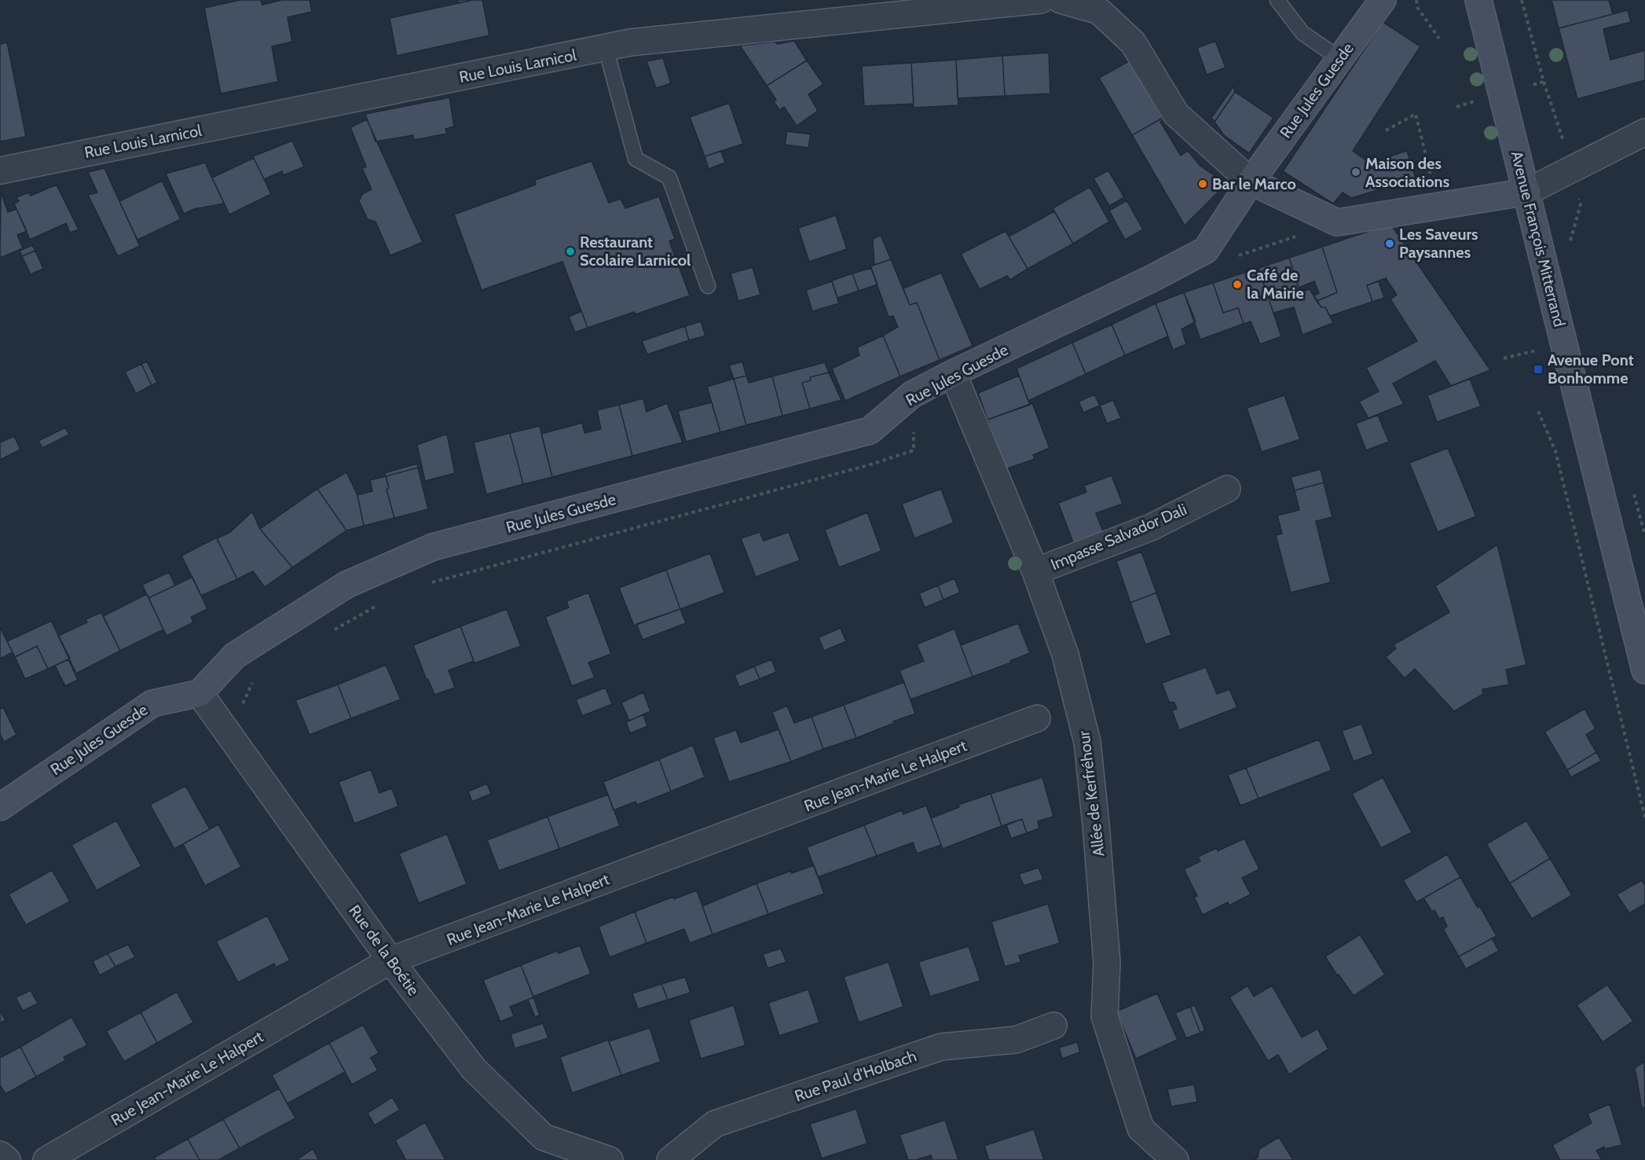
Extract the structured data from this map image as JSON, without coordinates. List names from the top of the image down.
{
  "streets": {
    "street": [
      "Rue Louis Larnicol",
      "Rue Jules Guesde",
      "Avenue François Mitterrand",
      "Impasse Salvador Dali",
      "Rue Jean-Marie Le Halpert",
      "Allée de Kerfréhour",
      "Rue de la Boétie",
      "Rue Paul d'Holbach"
    ]
  },
  "crossings": [
    ["Rue Jules Guesde", "Allée de Kerfréhour"],
    ["Rue Jules Guesde", "Rue de la Boétie"],
    ["Impasse Salvador Dali", "Allée de Kerfréhour"],
    ["Rue Jean-Marie Le Halpert", "Rue de la Boétie"]
  ],
  "places": {
    "other": [
      "Maison des Associations",
      "Bar le Marco",
      "Les Saveurs Paysannes",
      "Restaurant Scolaire Larnicol",
      "Café de la Mairie"
    ],
    "transit": ["Avenue Pont Bonhomme"]
  }
}
